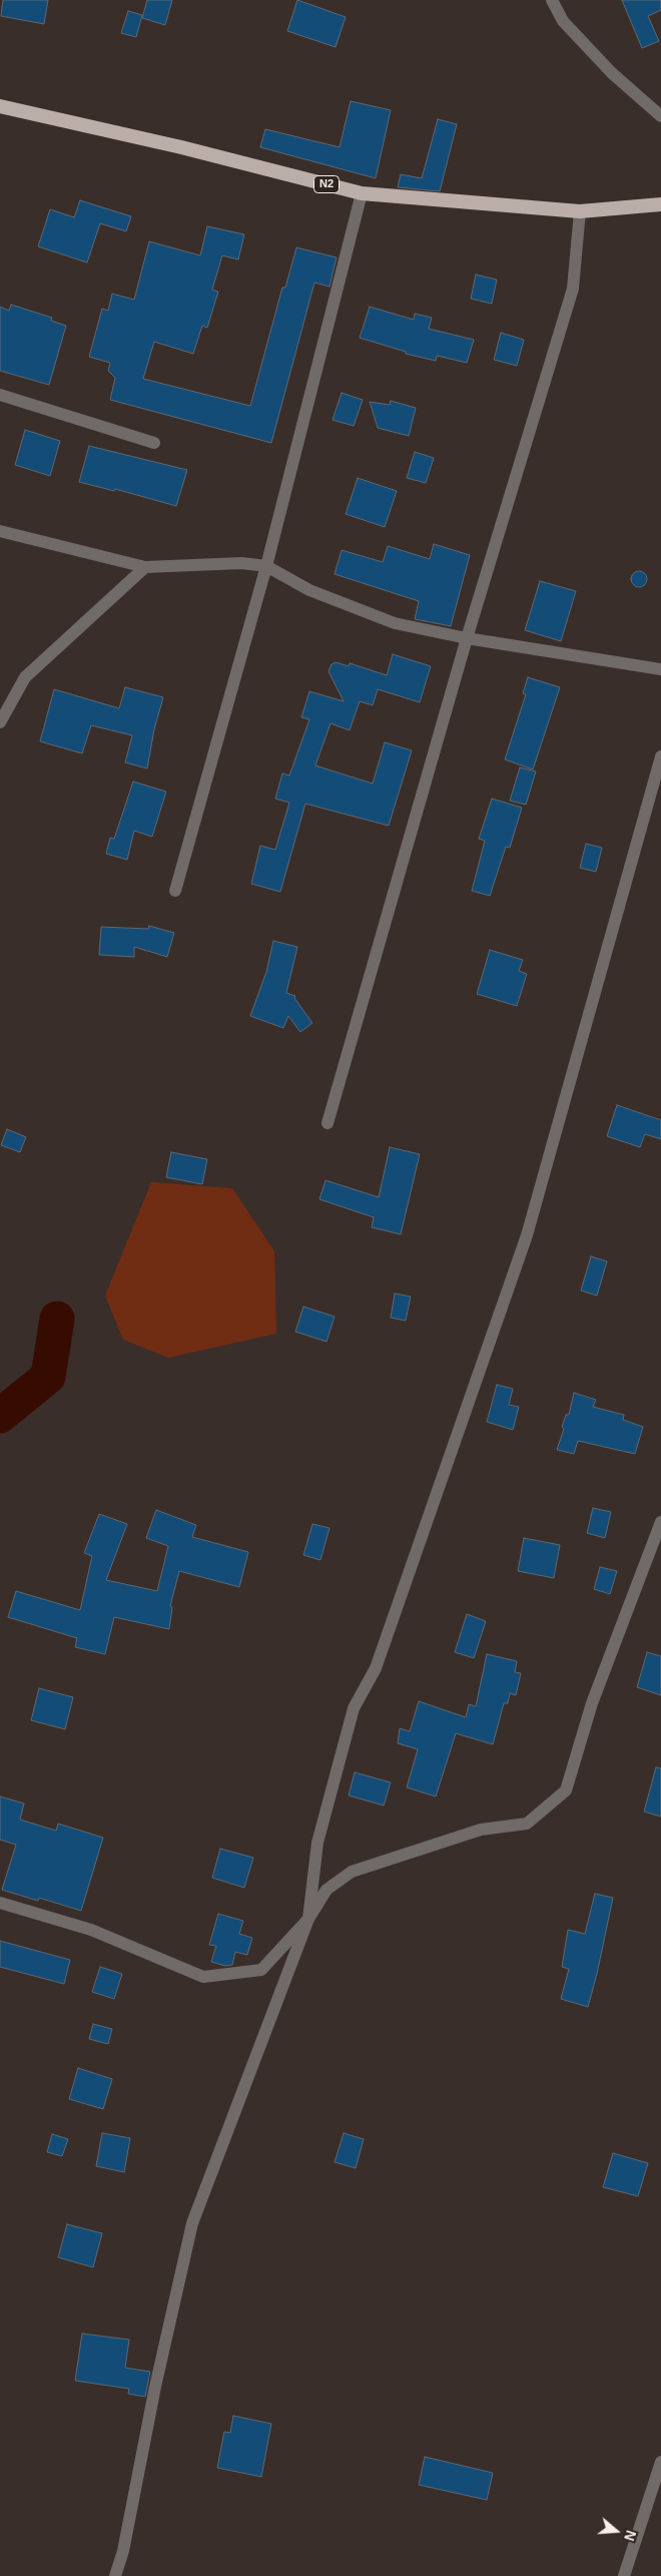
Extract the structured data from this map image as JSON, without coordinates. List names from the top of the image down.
{
  "streets": {
    "highway": ["N2"]
  },
  "north": "right"
}
